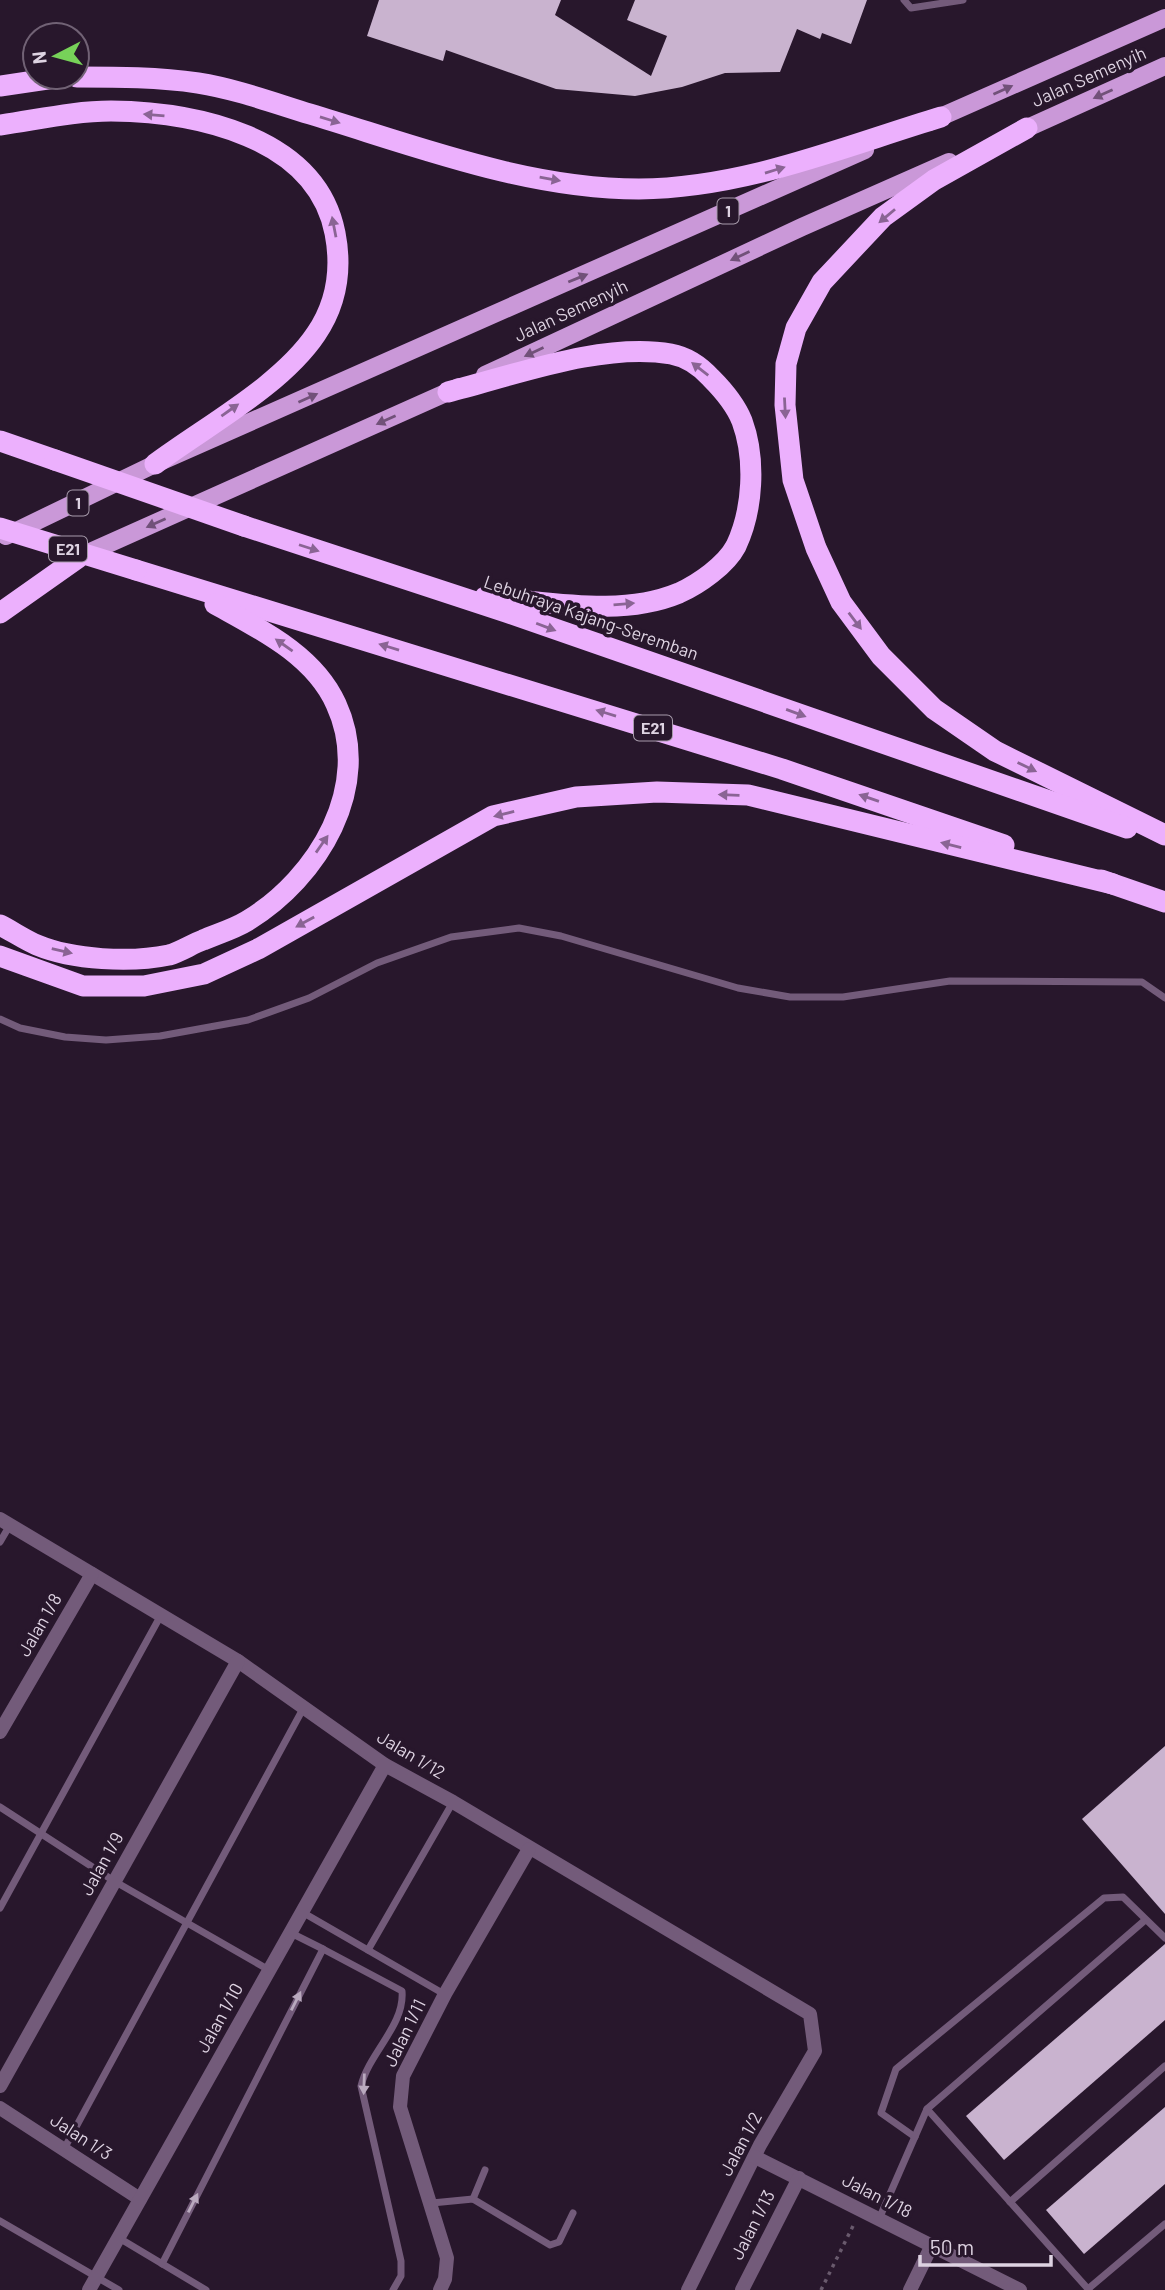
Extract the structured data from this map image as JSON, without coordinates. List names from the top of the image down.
{
  "streets": {
    "highway": ["E21", "Lebuhraya Kajang-Seremban"],
    "main road": ["Jalan Semenyih", "1"],
    "street": [
      "Jalan 1/8",
      "Jalan 1/12",
      "Jalan 1/9",
      "Jalan 1/10",
      "Jalan 1/11",
      "Jalan 1/3",
      "Jalan 1/2",
      "Jalan 1/18",
      "Jalan 1/13"
    ]
  },
  "crossings": [
    ["Jalan 1/8", "Jalan 1/12"],
    ["Jalan 1/12", "Jalan 1/9"],
    ["Jalan 1/12", "Jalan 1/10"],
    ["Jalan 1/12", "Jalan 1/11"],
    ["Jalan 1/12", "Jalan 1/2"],
    ["Jalan 1/10", "Jalan 1/3"],
    ["Jalan 1/2", "Jalan 1/18"],
    ["Jalan 1/18", "Jalan 1/13"]
  ],
  "scale_bar": "50 m",
  "north": "left"
}
